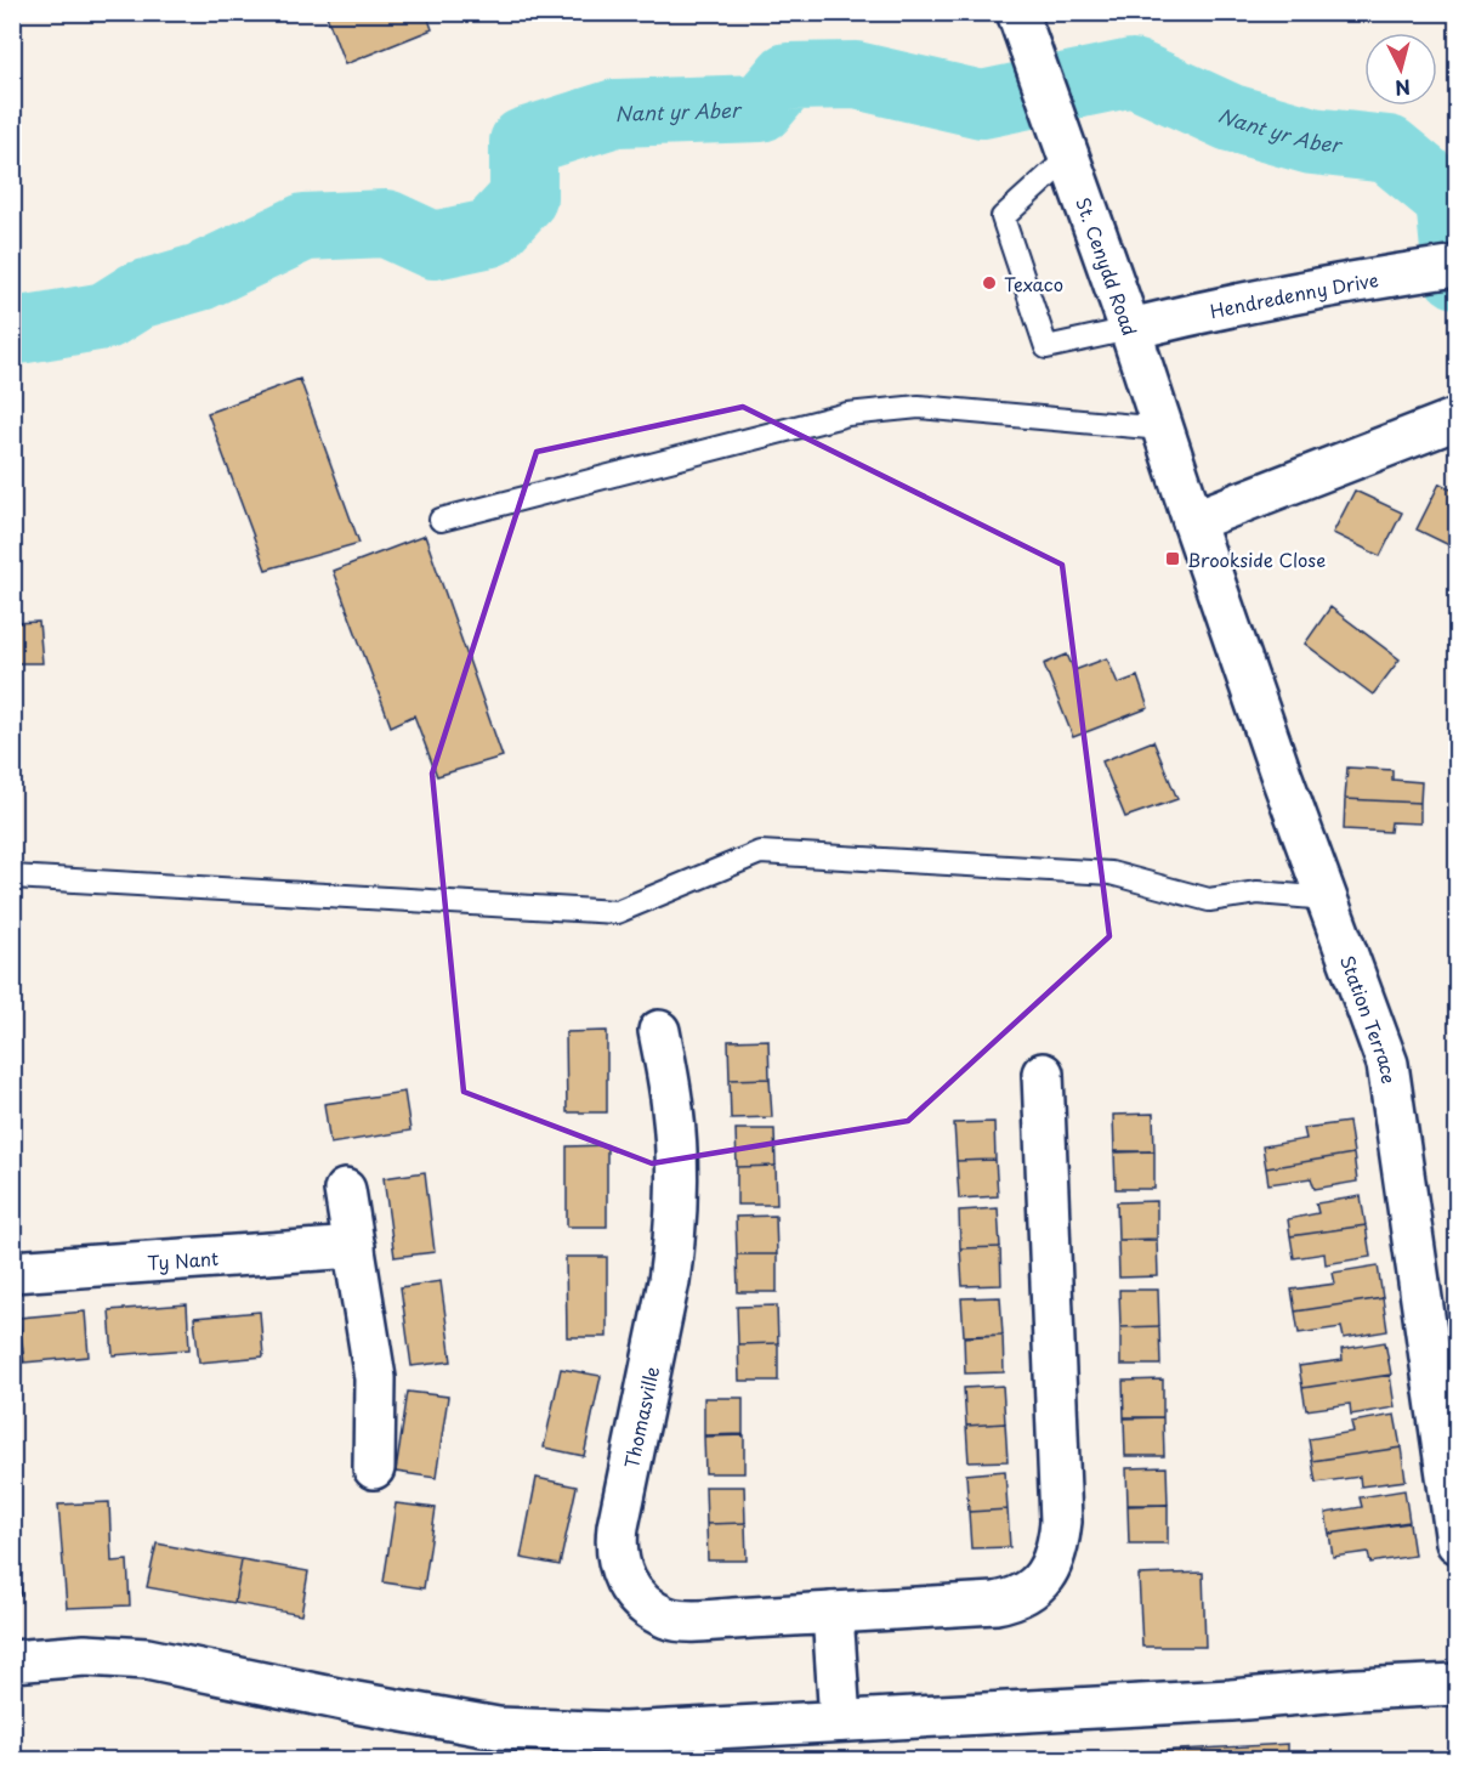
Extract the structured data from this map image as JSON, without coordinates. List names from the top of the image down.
{
  "streets": {
    "main road": [
      "St. Cenydd Road",
      "Hendredenny Drive",
      "Station Terrace",
      "Ty Nant",
      "Thomasville"
    ]
  },
  "crossings": [
    ["St. Cenydd Road", "Hendredenny Drive"],
    ["St. Cenydd Road", "Station Terrace"]
  ],
  "water": ["Nant yr Aber"],
  "places": {
    "other": ["Texaco"],
    "transit": ["Brookside Close"]
  },
  "north": "bottom"
}
